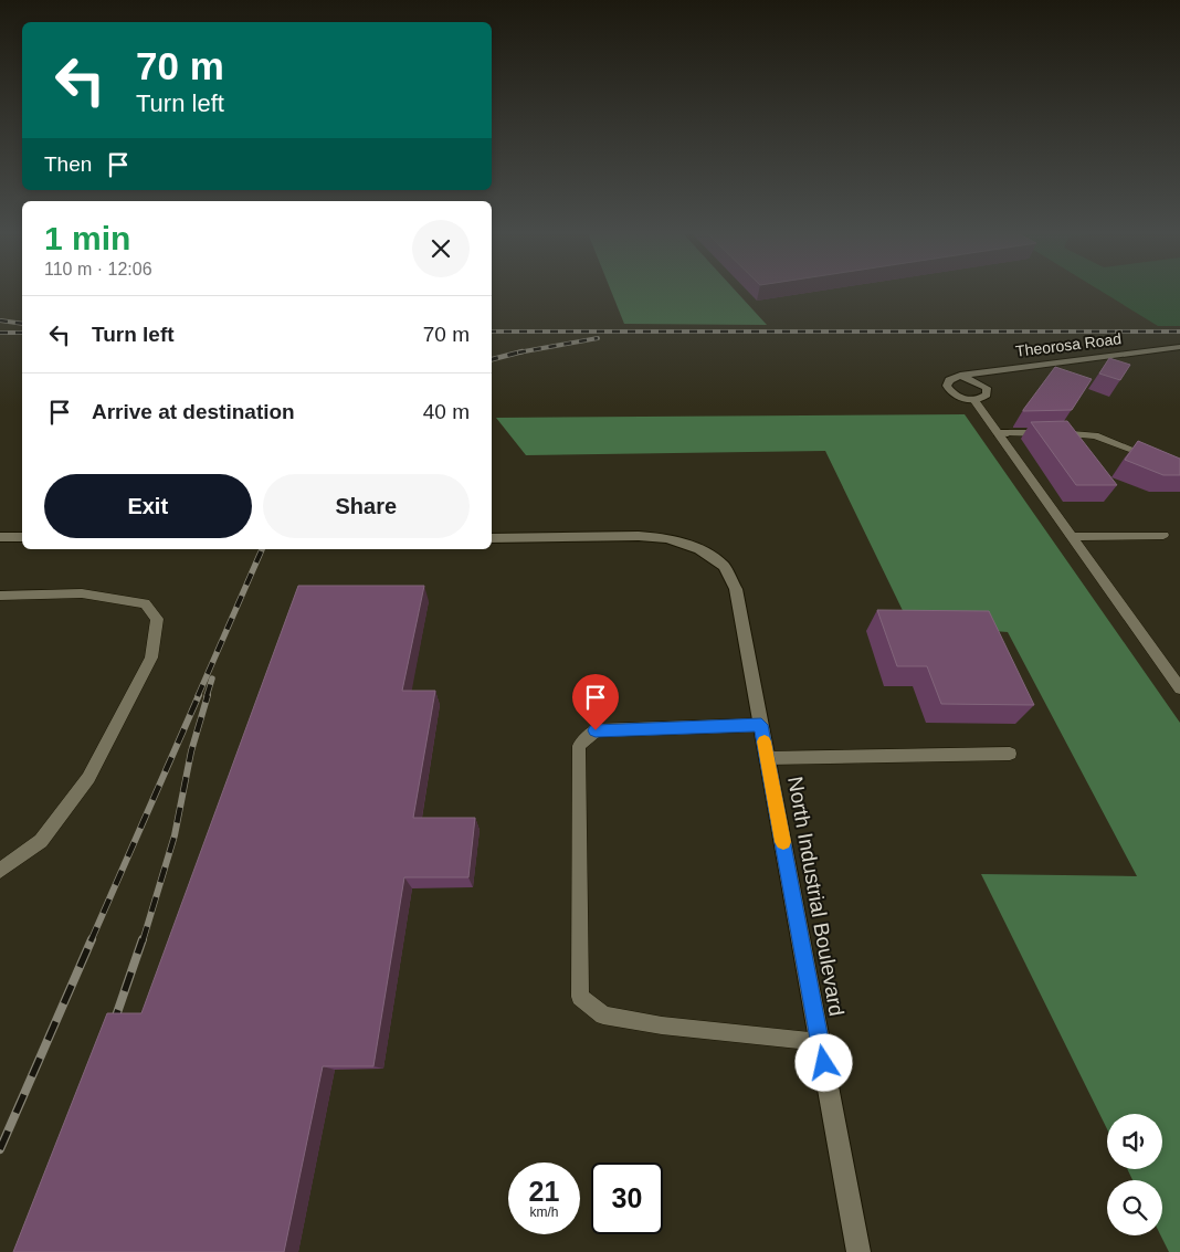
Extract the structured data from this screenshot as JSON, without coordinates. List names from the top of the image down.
{
  "streets": {
    "street": ["Theorosa Road", "North Industrial Boulevard"]
  },
  "page": {
    "turn": ["70 m", "Turn left"],
    "then": "Then",
    "heading": ["1 min", "110 m · 12:06"],
    "list": [
      {
        "name": "Turn left",
        "value": "70 m"
      },
      {
        "name": "Arrive at destination",
        "value": "40 m"
      }
    ],
    "buttons": ["Exit", "Share"],
    "speed": "21 km/h",
    "limit": "30"
  }
}
